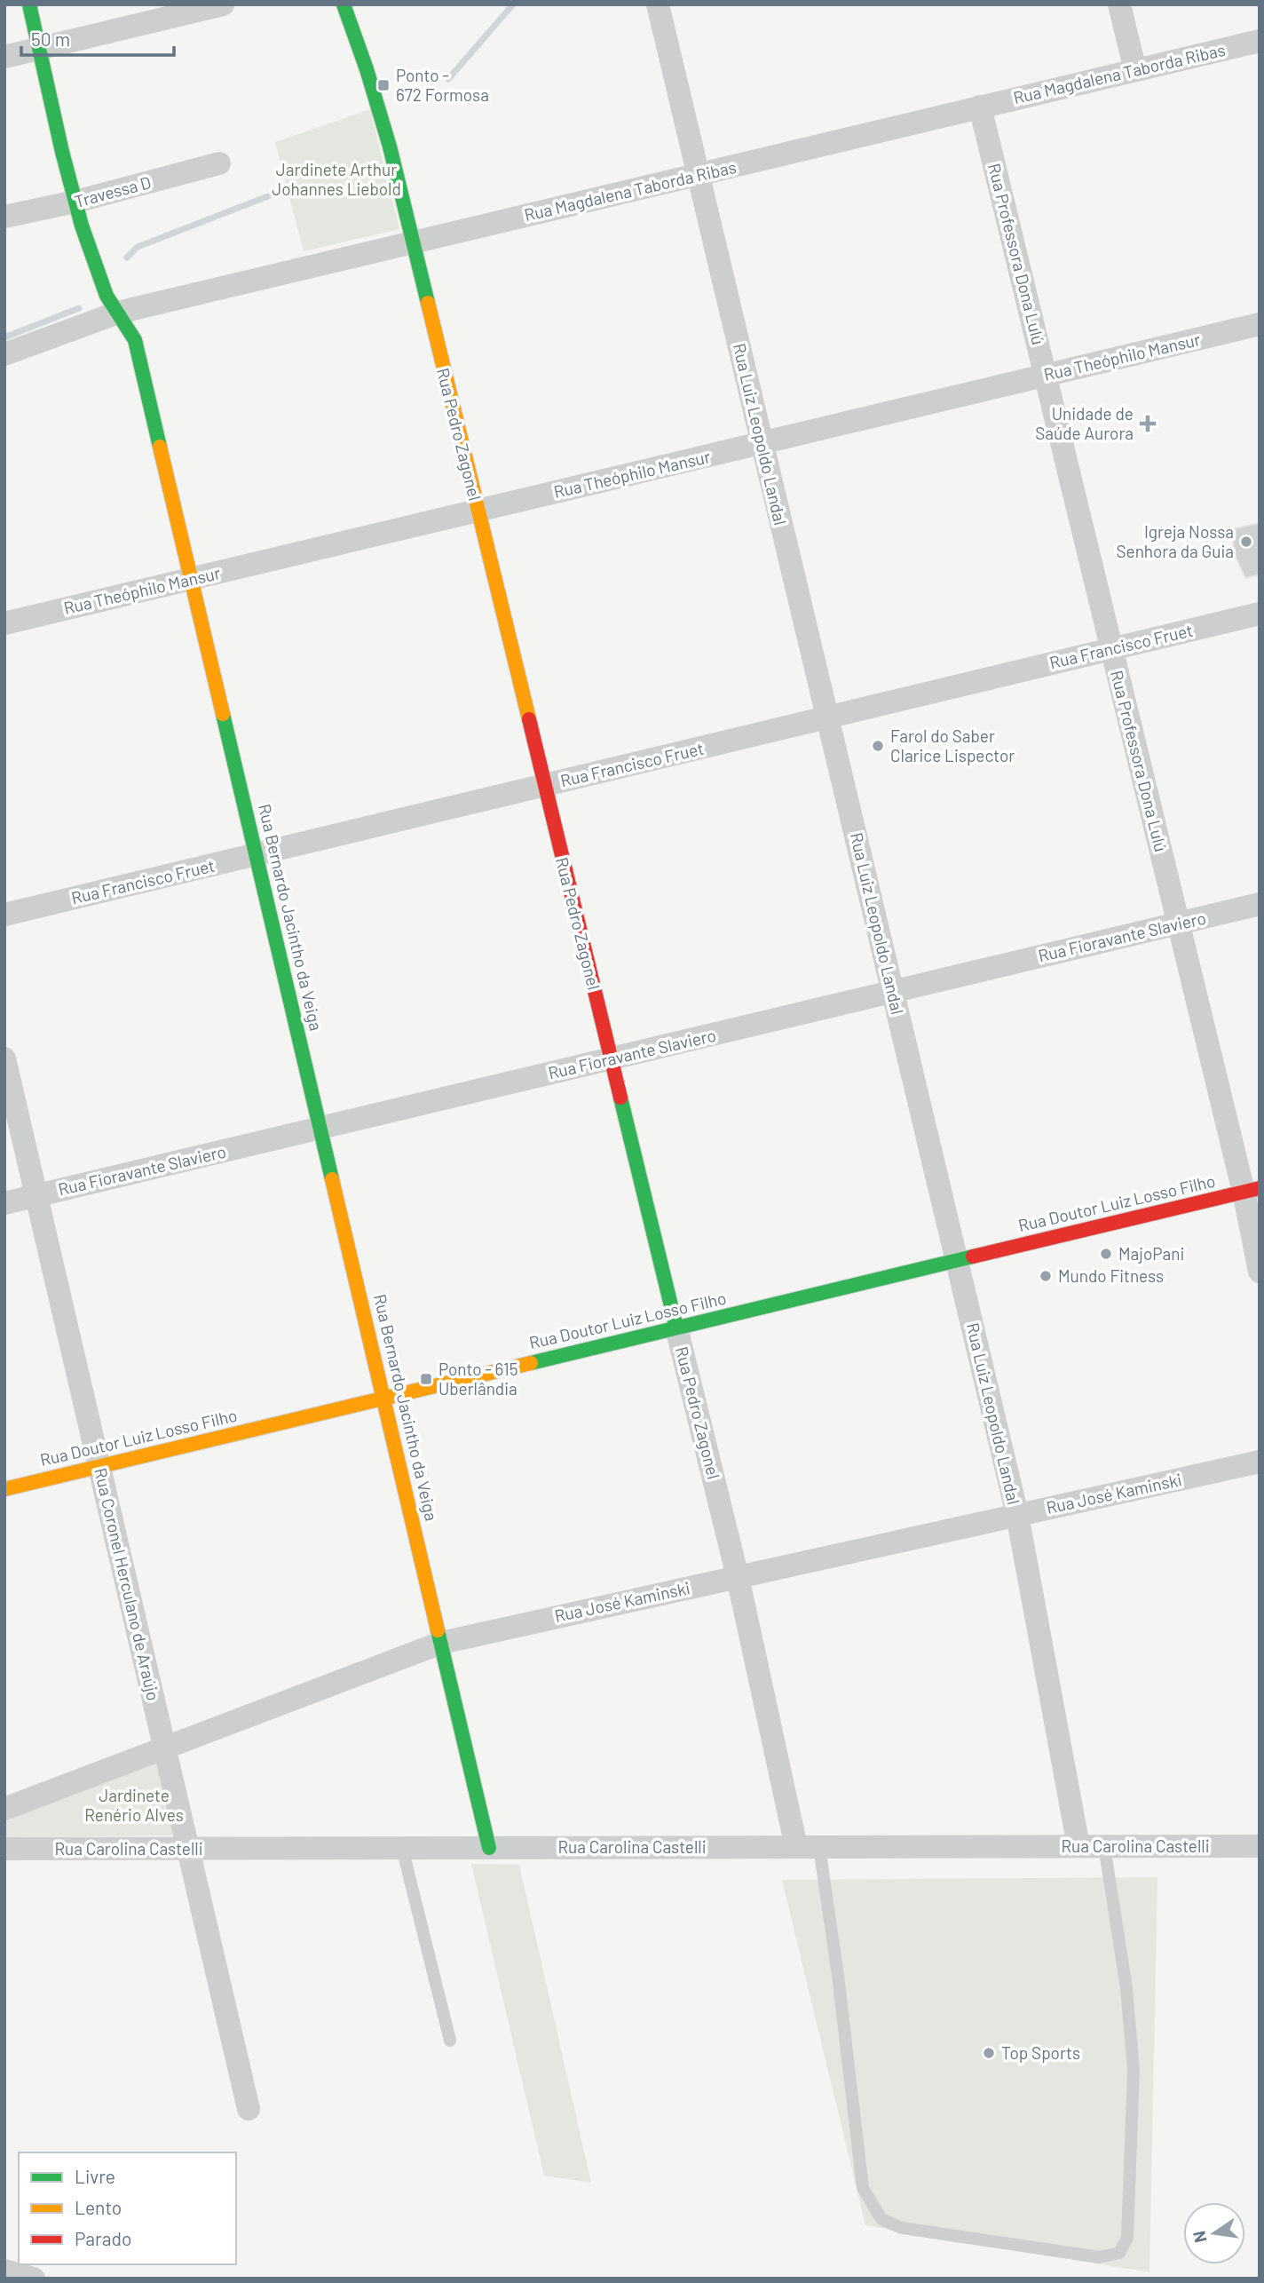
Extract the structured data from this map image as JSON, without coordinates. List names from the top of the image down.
{
  "streets": {
    "street": [
      "Rua Magdalena Taborda Ribas",
      "Travessa D",
      "Rua Professora Dona Lulú",
      "Rua Theóphilo Mansur",
      "Rua Pedro Zagonel",
      "Rua Luiz Leopoldo Landal",
      "Rua Francisco Fruet",
      "Rua Bernardo Jacintho da Veiga",
      "Rua Fioravante Slaviero",
      "Rua Doutor Luiz Losso Filho",
      "Rua José Kaminski",
      "Rua Coronel Herculano de Araújo",
      "Rua Carolina Castelli"
    ]
  },
  "crossings": [
    ["Rua Magdalena Taborda Ribas", "Rua Professora Dona Lulú"],
    ["Rua Magdalena Taborda Ribas", "Rua Pedro Zagonel"],
    ["Rua Magdalena Taborda Ribas", "Rua Luiz Leopoldo Landal"],
    ["Rua Magdalena Taborda Ribas", "Rua Bernardo Jacintho da Veiga"],
    ["Travessa D", "Rua Bernardo Jacintho da Veiga"],
    ["Rua Professora Dona Lulú", "Rua Theóphilo Mansur"],
    ["Rua Professora Dona Lulú", "Rua Francisco Fruet"],
    ["Rua Professora Dona Lulú", "Rua Fioravante Slaviero"],
    ["Rua Professora Dona Lulú", "Rua Doutor Luiz Losso Filho"],
    ["Rua Theóphilo Mansur", "Rua Pedro Zagonel"],
    ["Rua Theóphilo Mansur", "Rua Luiz Leopoldo Landal"],
    ["Rua Theóphilo Mansur", "Rua Bernardo Jacintho da Veiga"],
    ["Rua Pedro Zagonel", "Rua Francisco Fruet"],
    ["Rua Pedro Zagonel", "Rua Fioravante Slaviero"],
    ["Rua Pedro Zagonel", "Rua Doutor Luiz Losso Filho"],
    ["Rua Pedro Zagonel", "Rua José Kaminski"],
    ["Rua Pedro Zagonel", "Rua Carolina Castelli"],
    ["Rua Luiz Leopoldo Landal", "Rua Francisco Fruet"],
    ["Rua Luiz Leopoldo Landal", "Rua Fioravante Slaviero"],
    ["Rua Luiz Leopoldo Landal", "Rua Doutor Luiz Losso Filho"],
    ["Rua Luiz Leopoldo Landal", "Rua José Kaminski"],
    ["Rua Luiz Leopoldo Landal", "Rua Carolina Castelli"],
    ["Rua Francisco Fruet", "Rua Bernardo Jacintho da Veiga"],
    ["Rua Bernardo Jacintho da Veiga", "Rua Fioravante Slaviero"],
    ["Rua Bernardo Jacintho da Veiga", "Rua Doutor Luiz Losso Filho"],
    ["Rua Bernardo Jacintho da Veiga", "Rua José Kaminski"],
    ["Rua Bernardo Jacintho da Veiga", "Rua Carolina Castelli"],
    ["Rua Fioravante Slaviero", "Rua Coronel Herculano de Araújo"],
    ["Rua Doutor Luiz Losso Filho", "Rua Coronel Herculano de Araújo"],
    ["Rua José Kaminski", "Rua Coronel Herculano de Araújo"],
    ["Rua Coronel Herculano de Araújo", "Rua Carolina Castelli"]
  ],
  "parks": ["Jardinete Arthur Johannes Liebold", "Jardinete Renério Alves"],
  "places": {
    "transit": ["Ponto - 672 Formosa", "Ponto - 615 Uberlândia"],
    "health": ["Unidade de Saúde Aurora"],
    "other": [
      "Igreja Nossa Senhora da Guia",
      "Farol do Saber Clarice Lispector",
      "MajoPani",
      "Mundo Fitness",
      "Top Sports"
    ]
  },
  "legend": ["Livre", "Lento", "Parado"],
  "scale_bar": "50 m",
  "north": "left"
}
